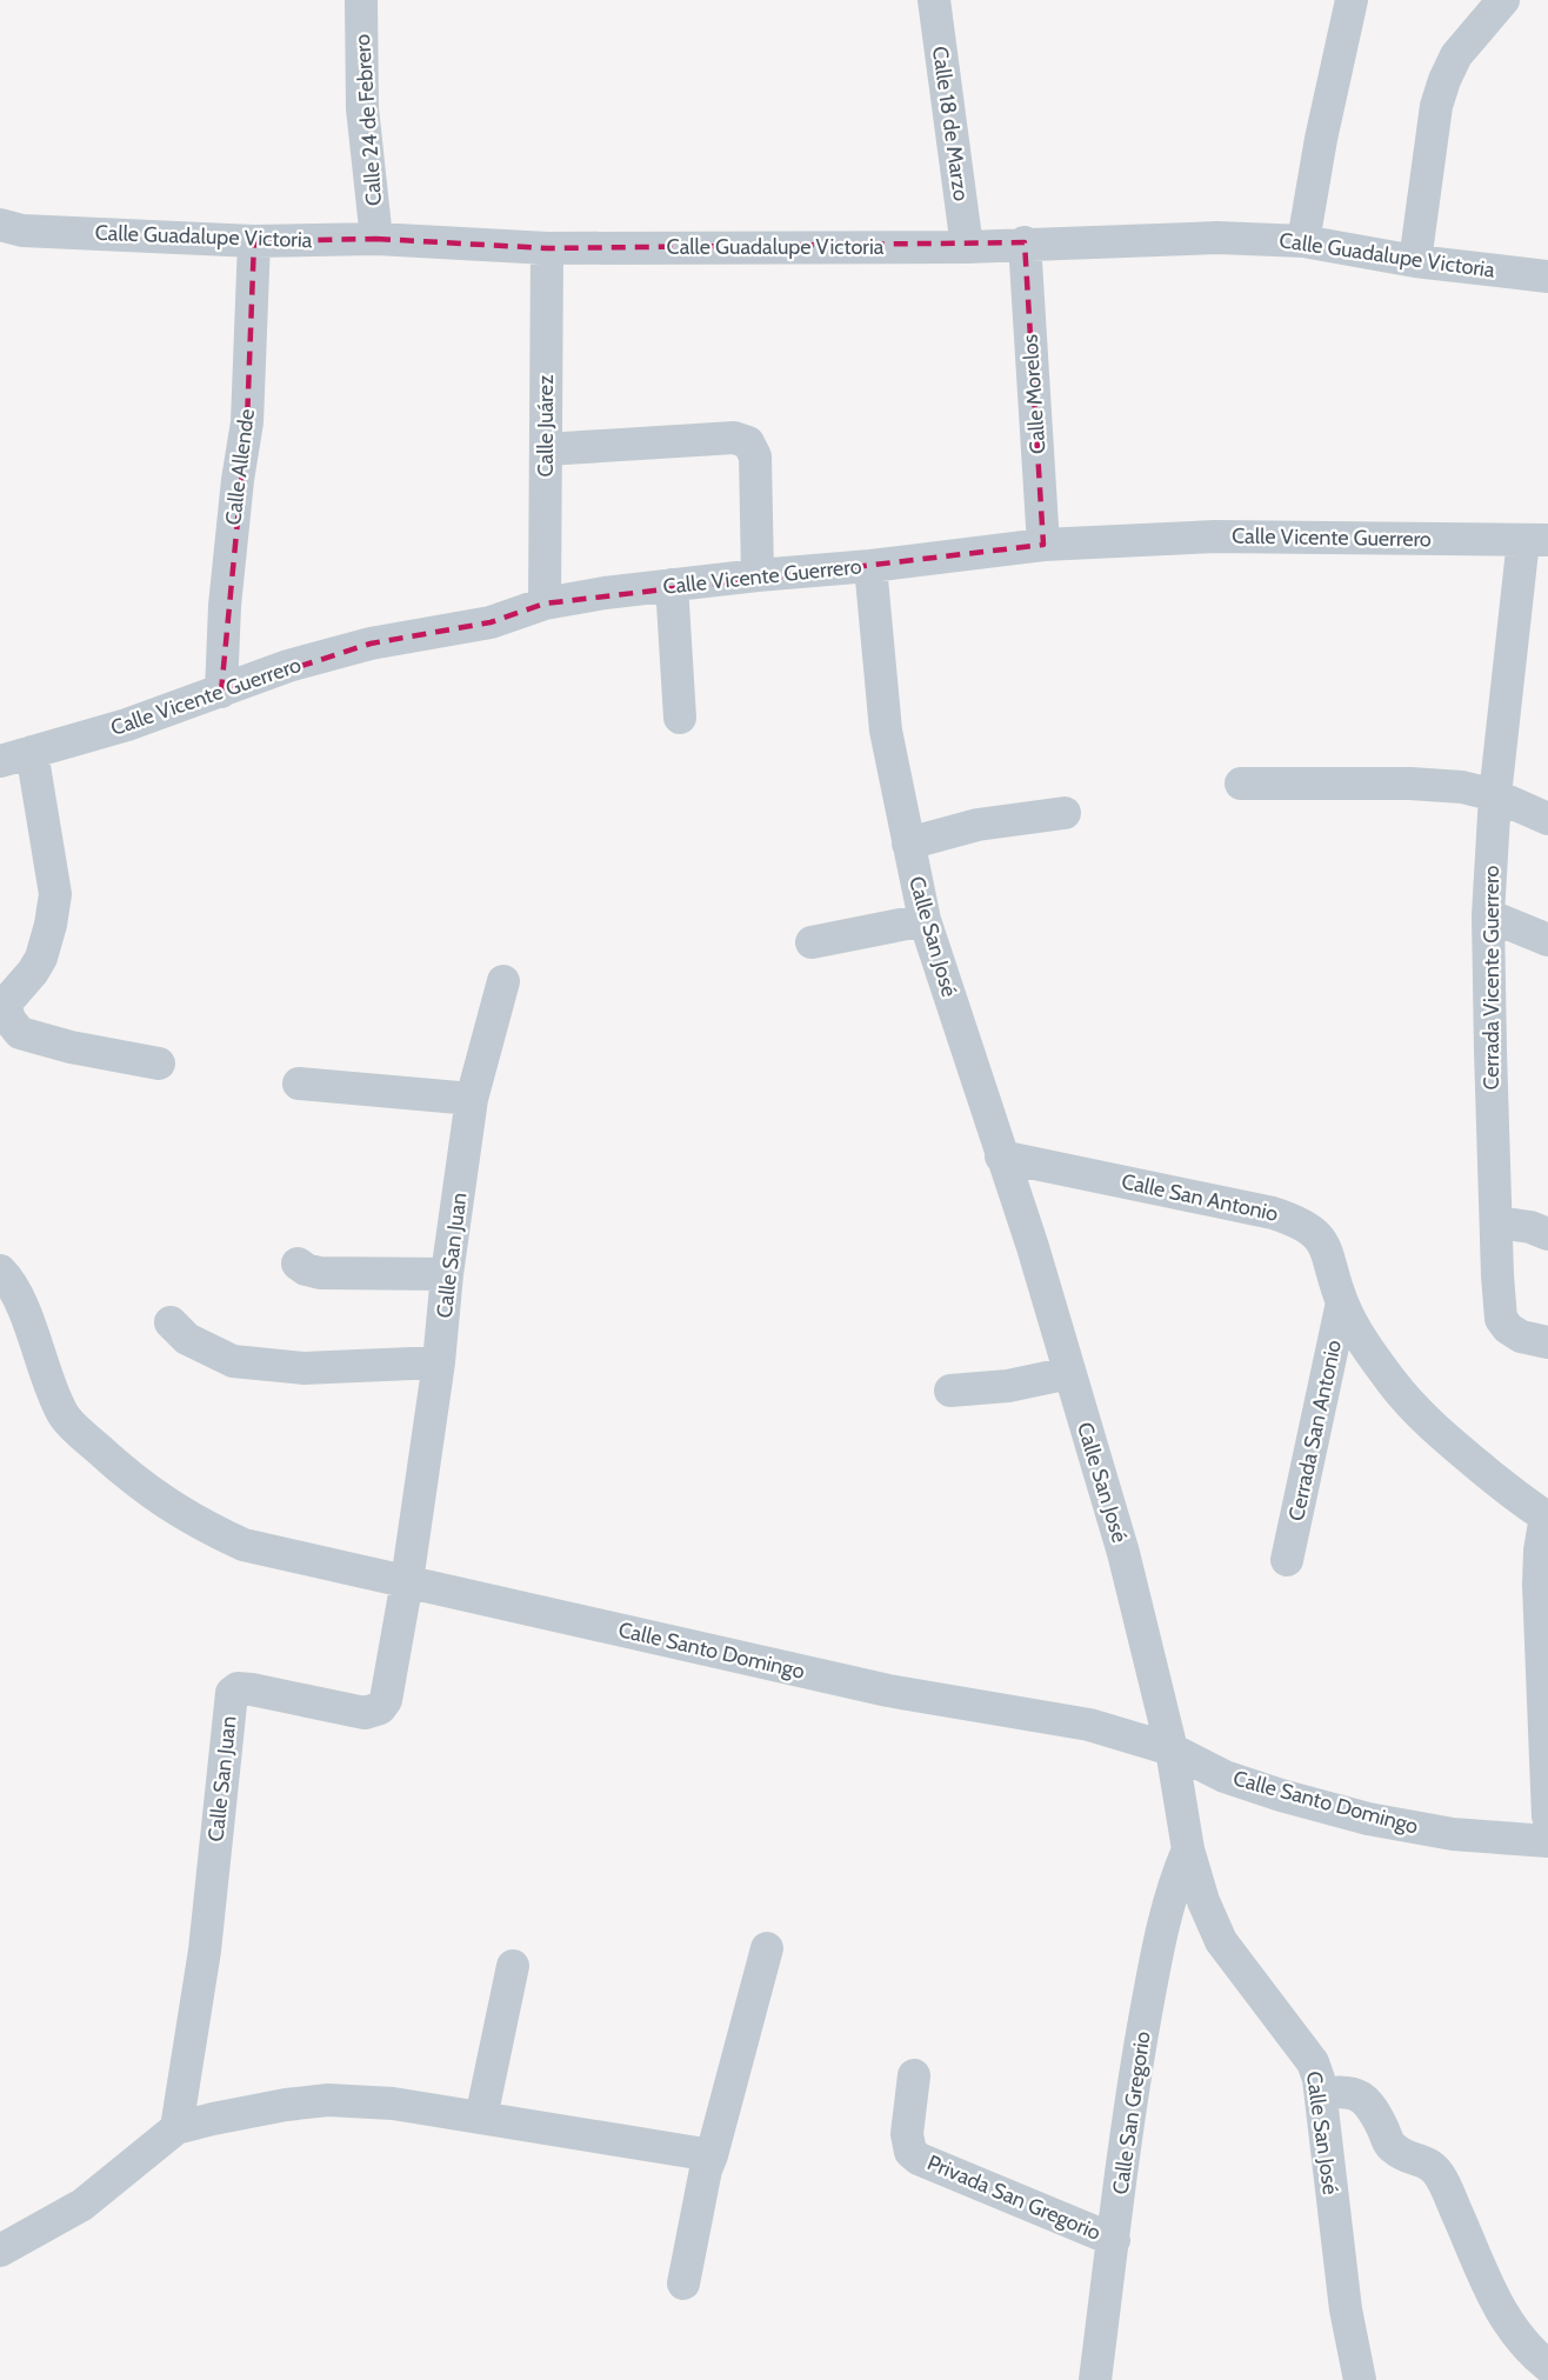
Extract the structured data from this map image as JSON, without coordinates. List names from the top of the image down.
{
  "streets": {
    "street": [
      "Calle 24 de Febrero",
      "Calle 18 de Marzo",
      "Calle Guadalupe Victoria",
      "Calle Morelos",
      "Calle Juárez",
      "Calle Allende",
      "Calle Vicente Guerrero",
      "Calle San José",
      "Cerrada Vicente Guerrero",
      "Calle San Antonio",
      "Calle San Juan",
      "Cerrada San Antonio",
      "Calle Santo Domingo",
      "Calle San Gregorio",
      "Privada San Gregorio"
    ]
  },
  "crossings": [
    ["Calle 24 de Febrero", "Calle Guadalupe Victoria"],
    ["Calle 18 de Marzo", "Calle Guadalupe Victoria"],
    ["Calle Guadalupe Victoria", "Calle Morelos"],
    ["Calle Guadalupe Victoria", "Calle Juárez"],
    ["Calle Guadalupe Victoria", "Calle Allende"],
    ["Calle Morelos", "Calle Vicente Guerrero"],
    ["Calle Juárez", "Calle Vicente Guerrero"],
    ["Calle Allende", "Calle Vicente Guerrero"],
    ["Calle Vicente Guerrero", "Calle San José"],
    ["Calle Vicente Guerrero", "Cerrada Vicente Guerrero"],
    ["Calle San José", "Calle San Antonio"],
    ["Calle San José", "Calle Santo Domingo"],
    ["Calle San José", "Calle San Gregorio"],
    ["Calle San Antonio", "Cerrada San Antonio"],
    ["Calle San Juan", "Calle Santo Domingo"],
    ["Calle San Gregorio", "Privada San Gregorio"]
  ]
}
